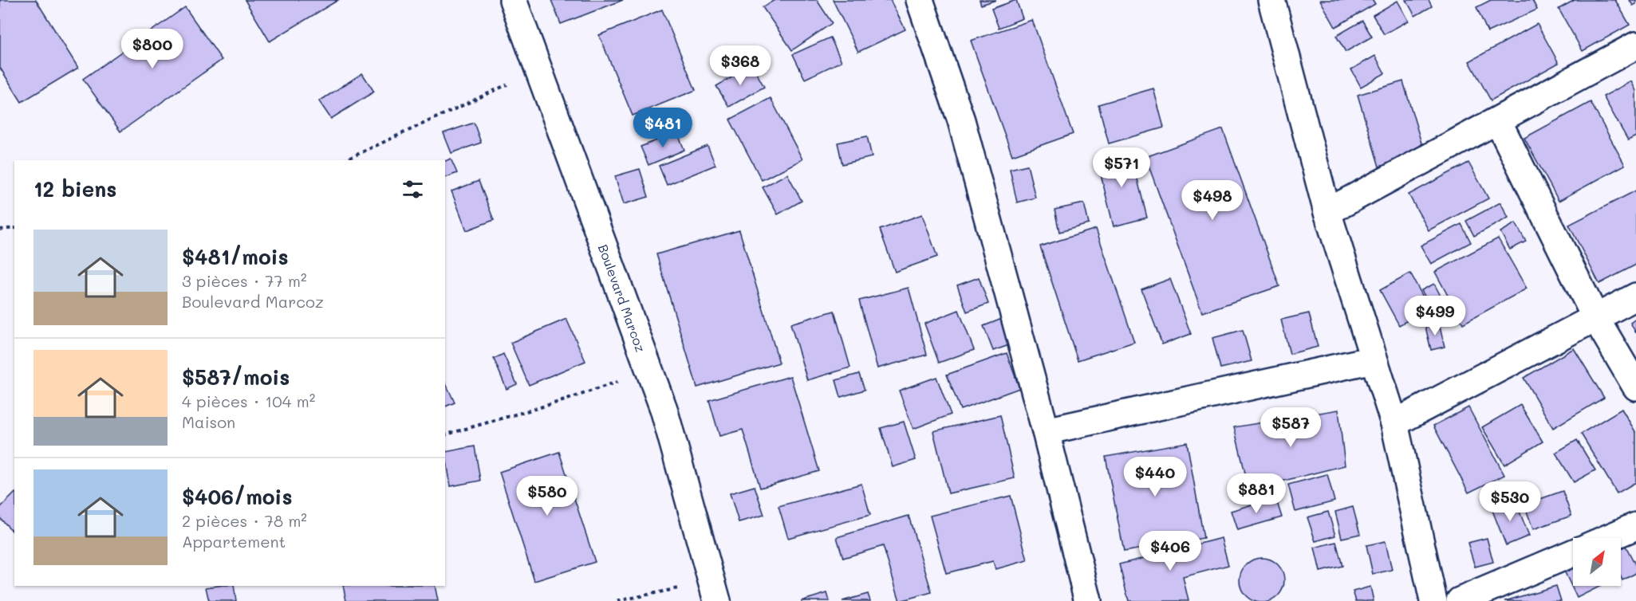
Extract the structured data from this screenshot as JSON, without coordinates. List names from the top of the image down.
{
  "streets": {
    "street": ["Boulevard Marcoz"]
  },
  "north": "top right",
  "page": {
    "price": [
      "$800",
      "$368",
      "$481",
      "$571",
      "$498",
      "$499",
      "$587",
      "$440",
      "$881",
      "$580",
      "$530",
      "$406"
    ],
    "heading": "12 biens",
    "list": [
      {
        "name": "$481/mois",
        "note": "3 pièces · 77 m² · Boulevard Marcoz"
      },
      {
        "name": "$587/mois",
        "note": "4 pièces · 104 m² · Maison"
      },
      {
        "name": "$406/mois",
        "note": "2 pièces · 78 m² · Appartement"
      }
    ]
  }
}
